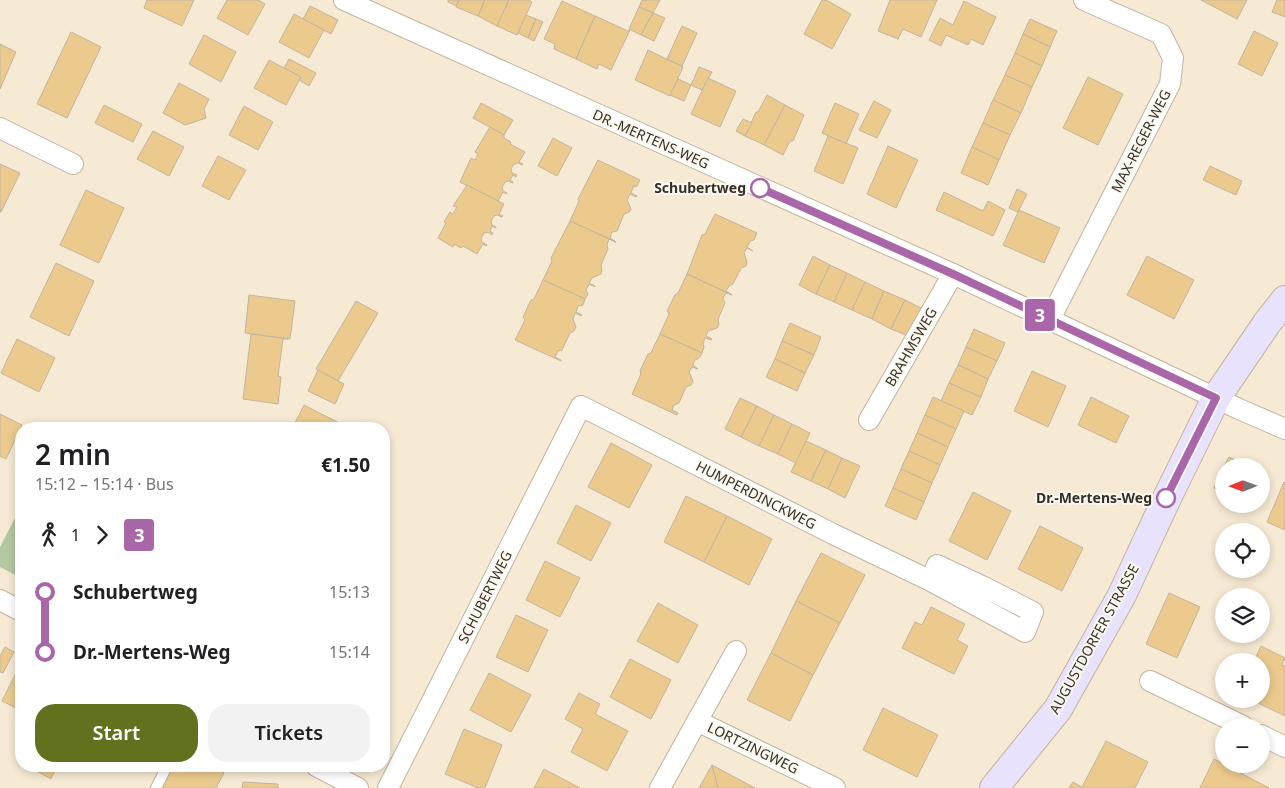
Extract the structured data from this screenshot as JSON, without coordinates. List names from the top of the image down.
{
  "streets": {
    "street": [
      "DR.-MERTENS-WEG",
      "MAX-REGER-WEG",
      "BRAHMSWEG",
      "HUMPERDINCKWEG",
      "SCHUBERTWEG",
      "AUGUSTDORFER STRASSE",
      "LORTZINGWEG"
    ]
  },
  "crossings": [
    ["DR.-MERTENS-WEG", "MAX-REGER-WEG"],
    ["DR.-MERTENS-WEG", "BRAHMSWEG"],
    ["DR.-MERTENS-WEG", "AUGUSTDORFER STRASSE"],
    ["HUMPERDINCKWEG", "SCHUBERTWEG"]
  ],
  "places": ["Schubertweg", "Dr.-Mertens-Weg"],
  "lines": ["bus line 3"],
  "north": "left",
  "page": {
    "on_map": "3",
    "heading": ["2 min", "15:12 – 15:14 · Bus", "€1.50"],
    "map_buttons": ["+", "−"],
    "legs": ["1", "3"],
    "list": [
      {
        "name": "Schubertweg",
        "value": "15:13"
      },
      {
        "name": "Dr.-Mertens-Weg",
        "value": "15:14"
      }
    ],
    "buttons": ["Start", "Tickets"]
  }
}
